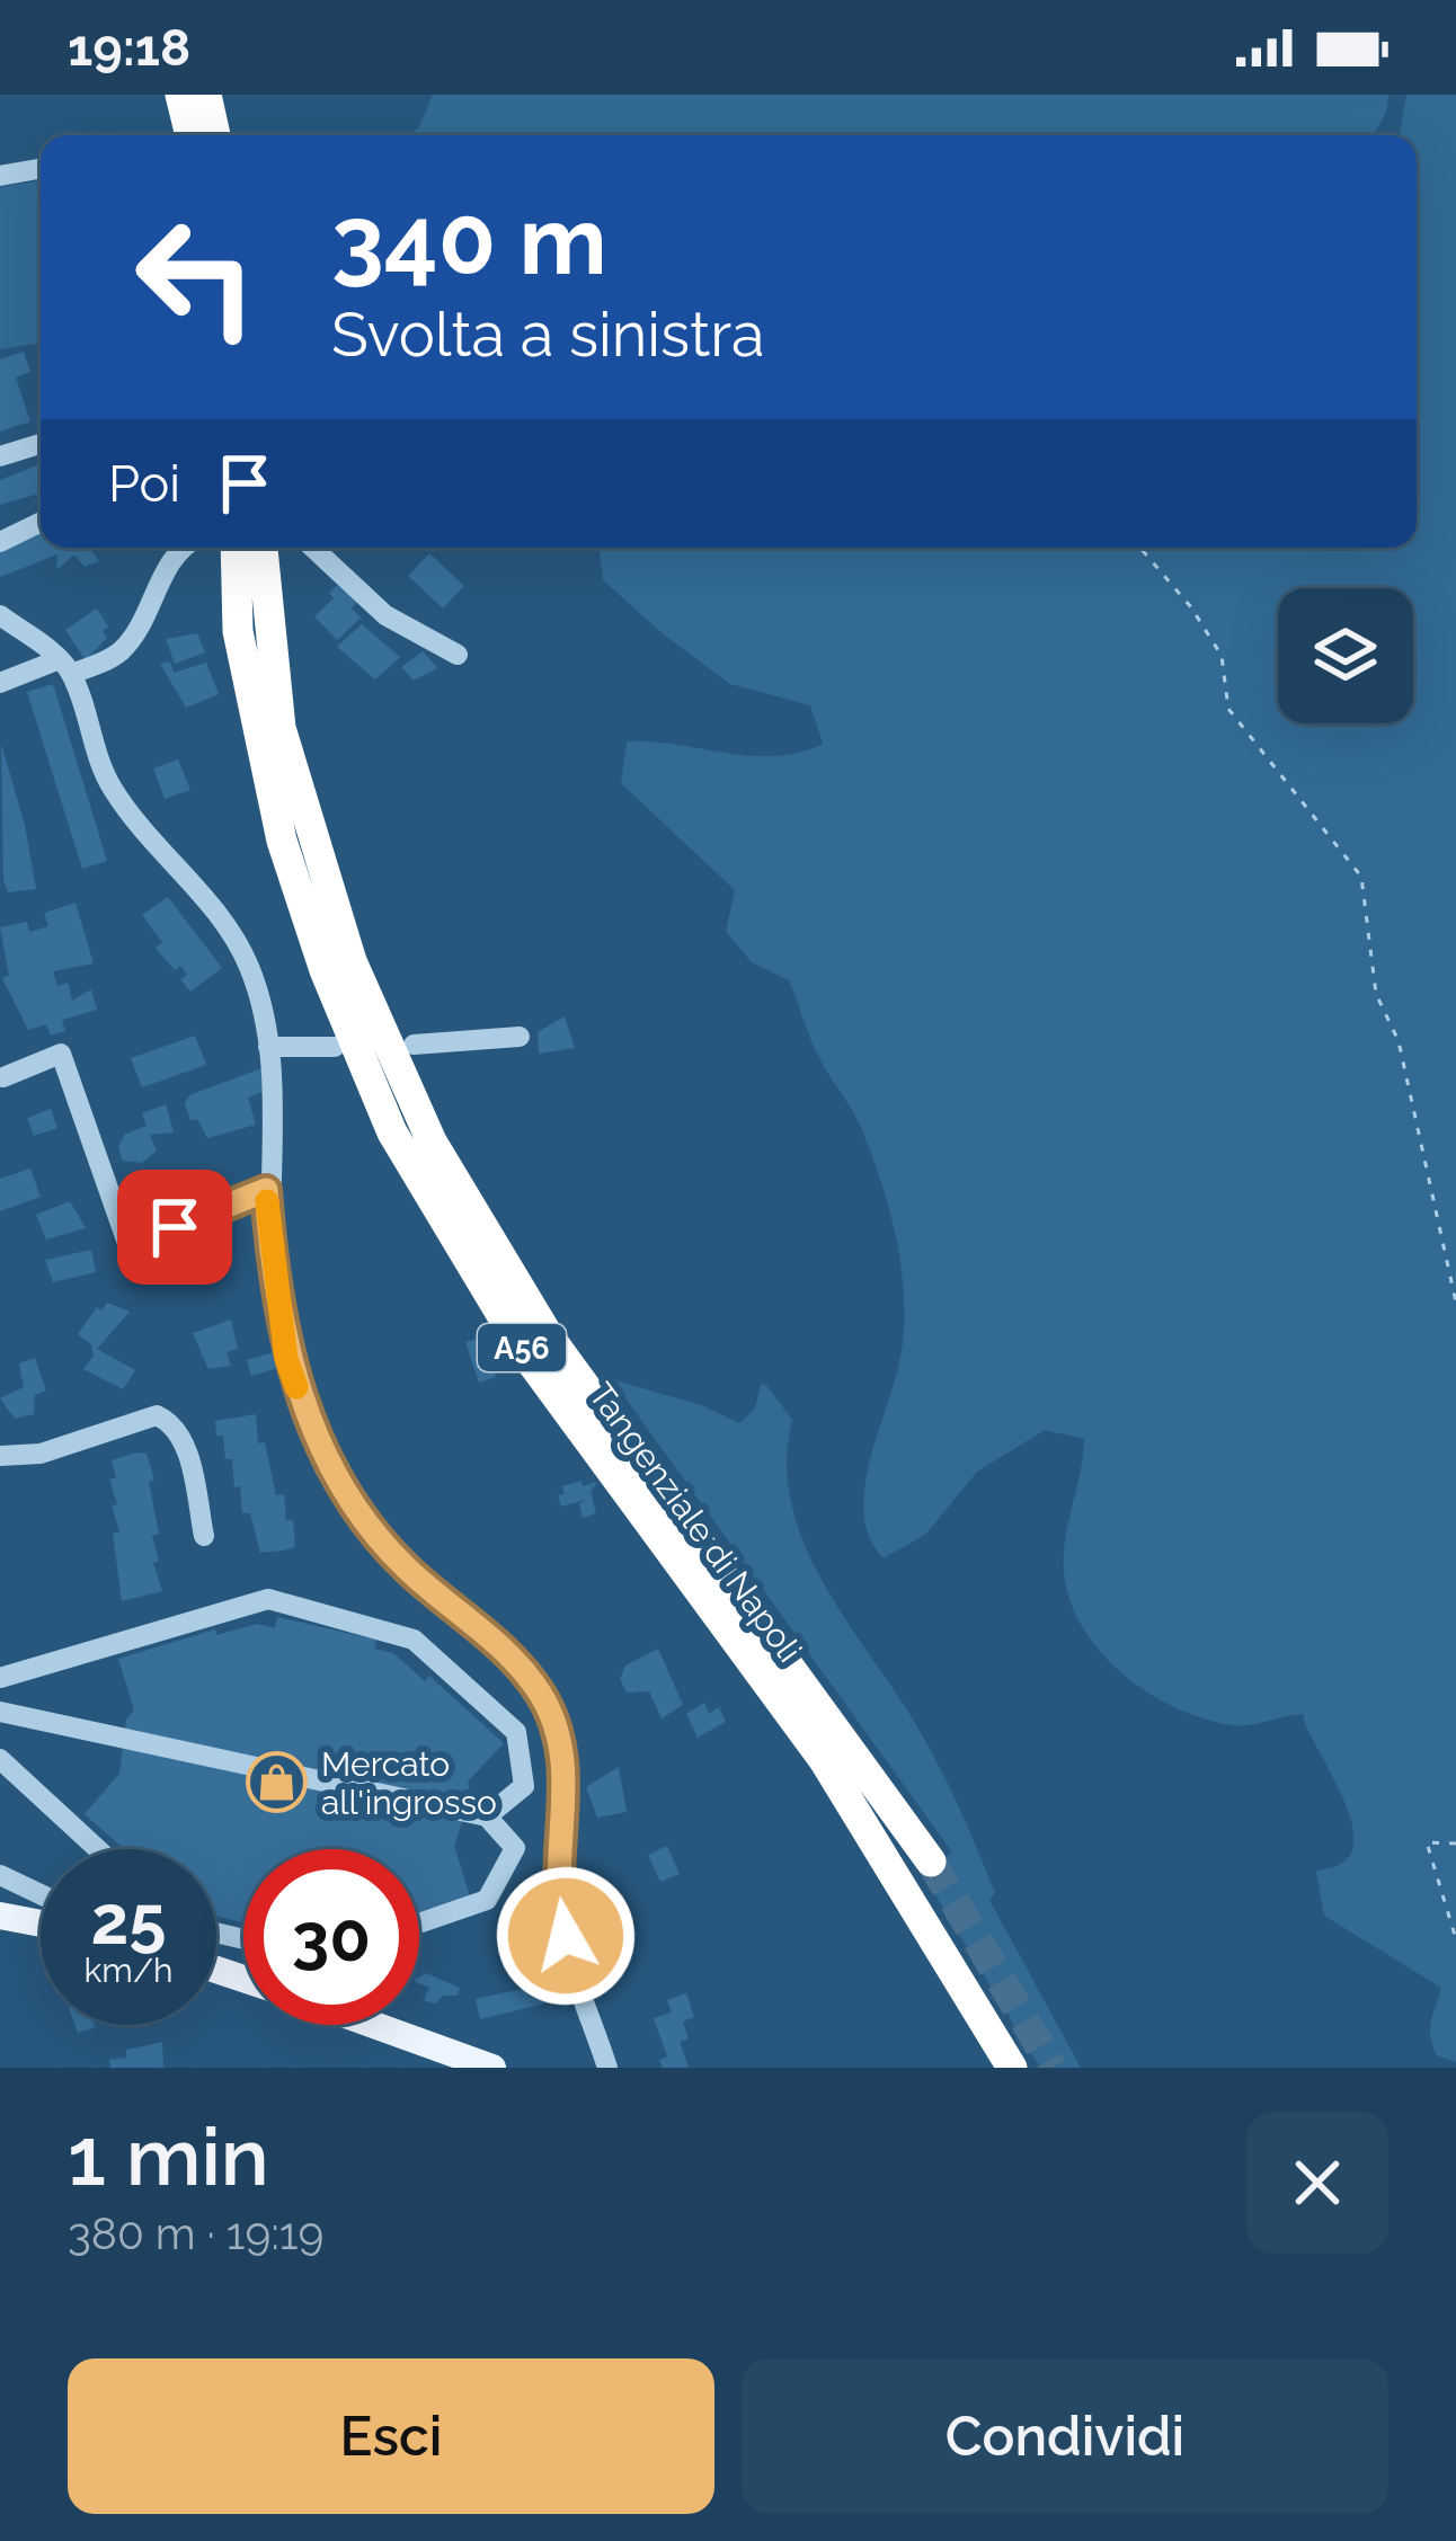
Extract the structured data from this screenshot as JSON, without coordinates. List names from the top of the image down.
{
  "streets": {
    "highway": ["A56", "Tangenziale di Napoli"]
  },
  "places": {
    "shop": ["Mercato all'ingrosso"]
  },
  "page": {
    "status": "19:18",
    "turn": ["340 m", "Svolta a sinistra"],
    "then": "Poi",
    "speed": "25 km/h",
    "limit": "30",
    "heading": ["1 min", "380 m · 19:19"],
    "buttons": ["Esci", "Condividi"]
  }
}
